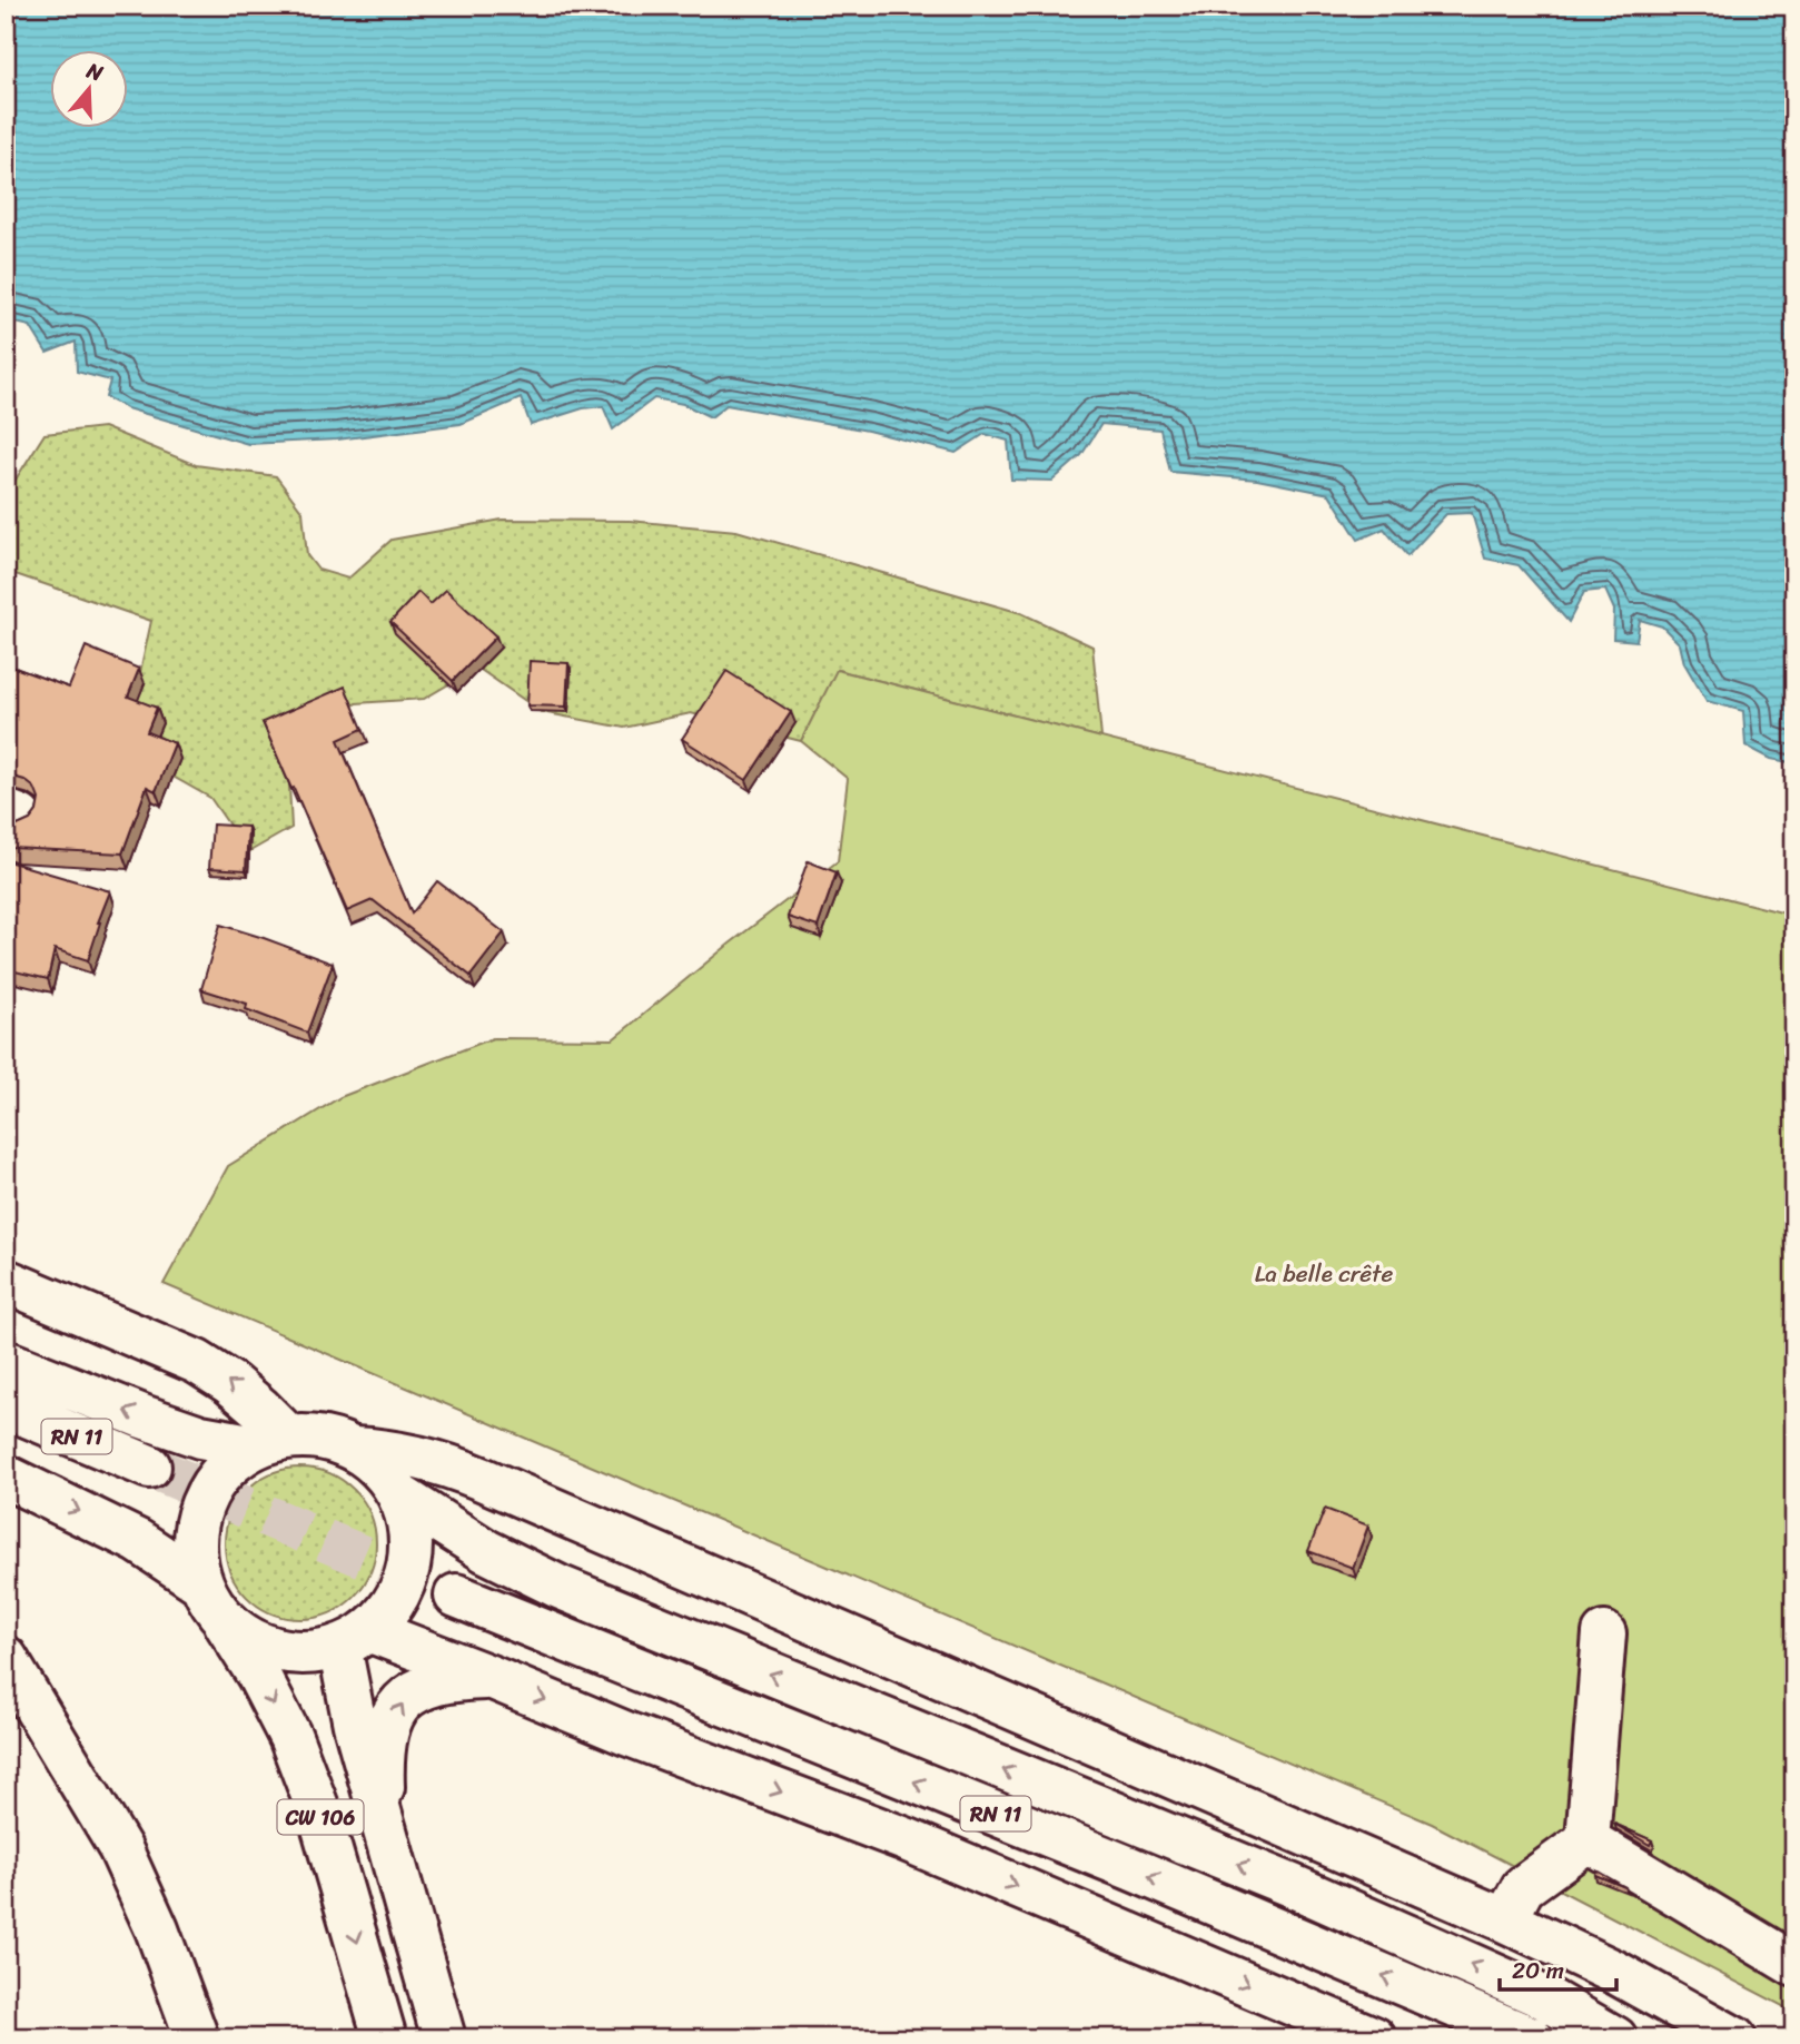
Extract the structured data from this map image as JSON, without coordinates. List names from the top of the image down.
{
  "streets": {
    "main road": ["RN 11", "CW 106"]
  },
  "parks": ["La belle crête"],
  "scale_bar": "20 m",
  "north": "top"
}
